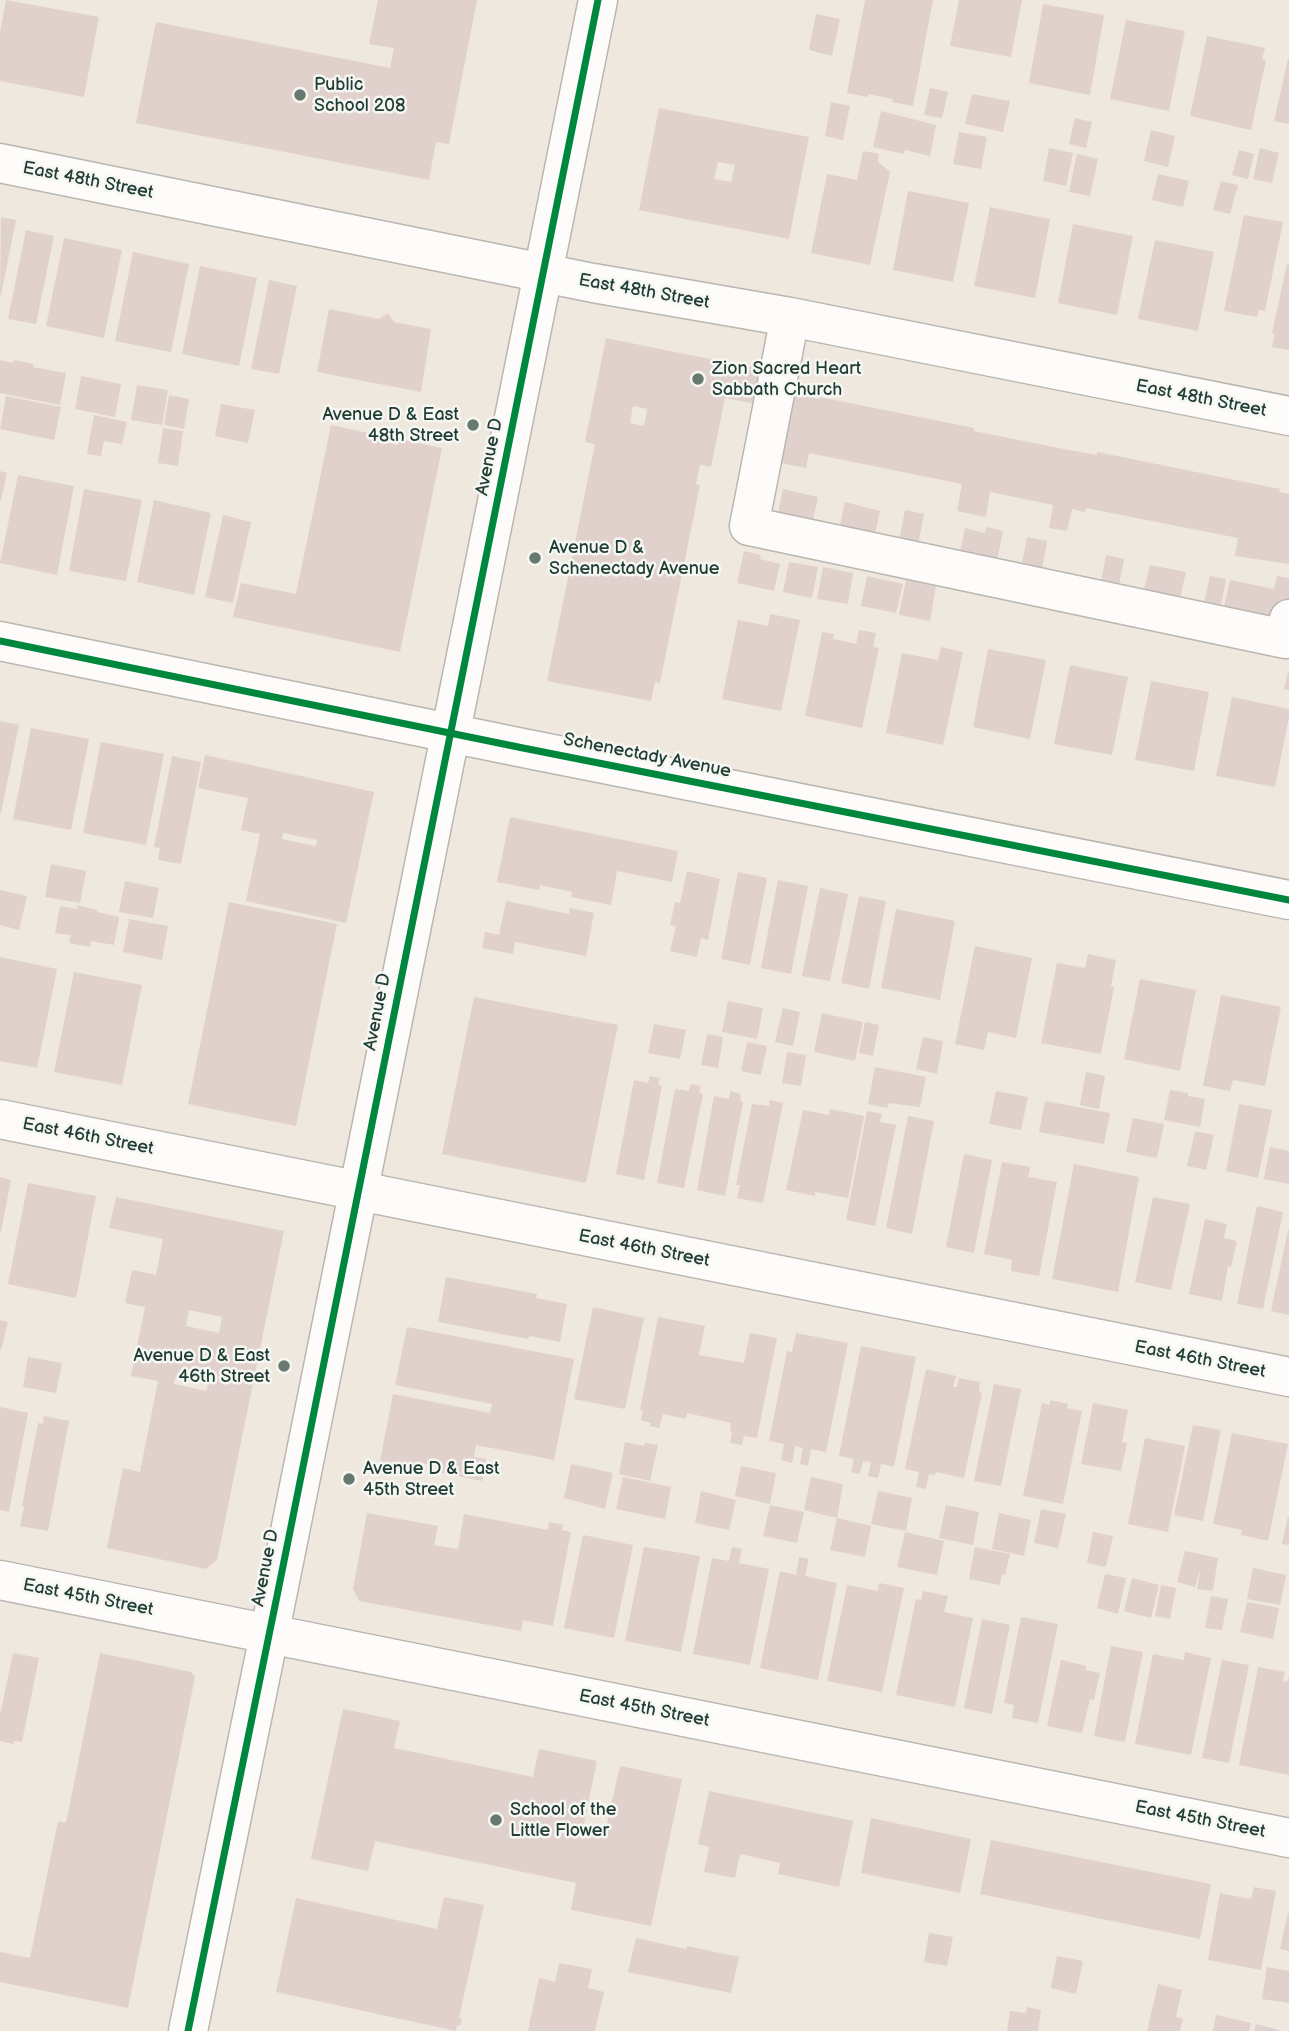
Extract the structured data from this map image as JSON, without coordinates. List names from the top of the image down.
{
  "streets": {
    "street": [
      "East 48th Street",
      "Avenue D",
      "Schenectady Avenue",
      "East 46th Street",
      "East 45th Street"
    ]
  },
  "crossings": [
    ["East 48th Street", "Avenue D"],
    ["Avenue D", "Schenectady Avenue"],
    ["Avenue D", "East 46th Street"],
    ["Avenue D", "East 45th Street"]
  ],
  "places": [
    "Public School 208",
    "Zion Sacred Heart Sabbath Church",
    "Avenue D & East 48th Street",
    "Avenue D & Schenectady Avenue",
    "Avenue D & East 46th Street",
    "Avenue D & East 45th Street",
    "School of the Little Flower"
  ]
}
